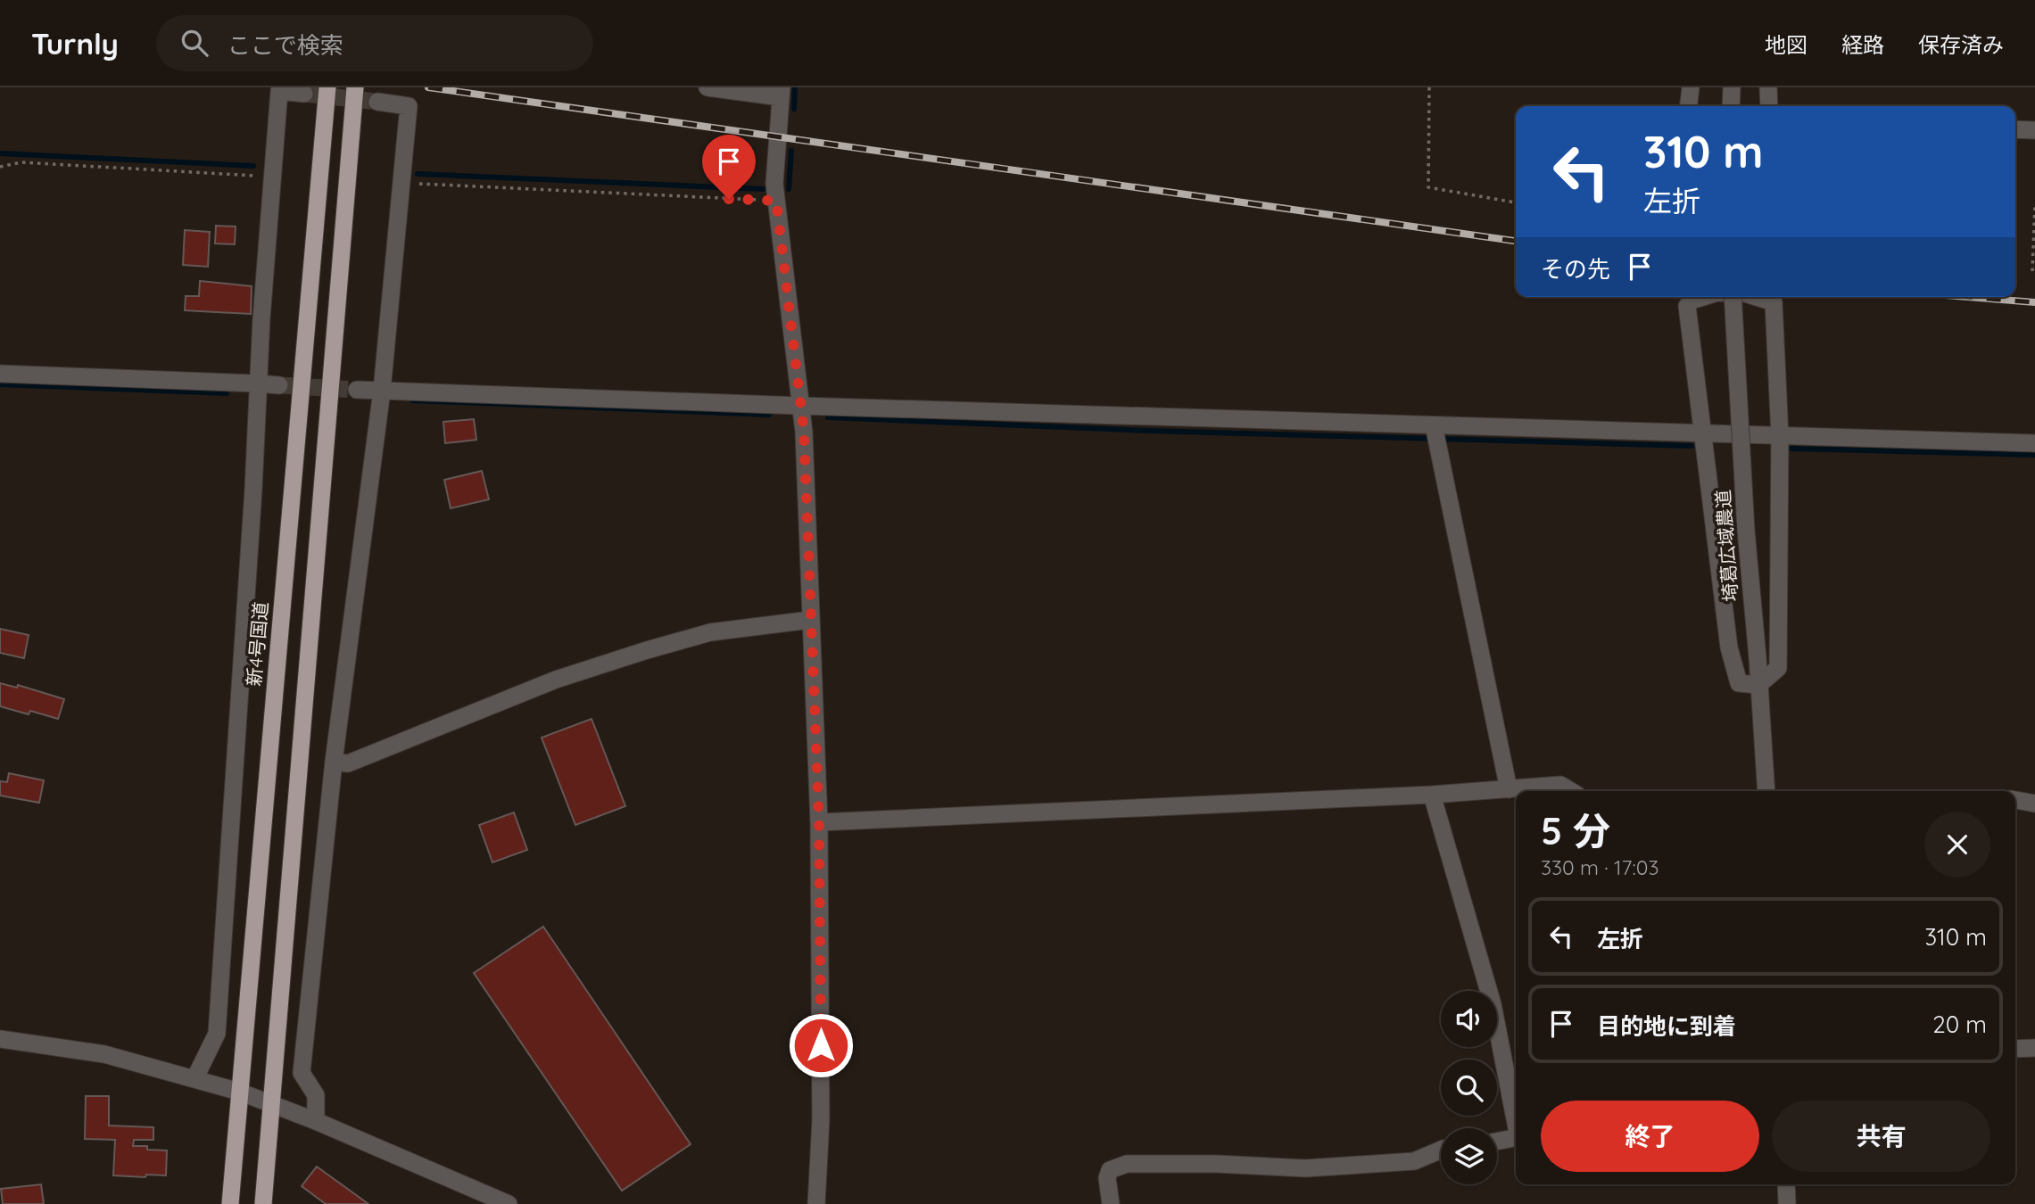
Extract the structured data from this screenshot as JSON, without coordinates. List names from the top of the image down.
{
  "streets": {
    "highway": ["新4号国道"],
    "street": ["埼葛広域農道"]
  },
  "page": {
    "header": "Turnly",
    "search": "ここで検索",
    "nav": ["地図", "経路", "保存済み"],
    "turn": ["310 m", "左折"],
    "then": "その先",
    "heading": ["5 分", "330 m · 17:03"],
    "list": [
      {
        "name": "左折",
        "value": "310 m"
      },
      {
        "name": "目的地に到着",
        "value": "20 m"
      }
    ],
    "buttons": ["終了", "共有"]
  }
}
